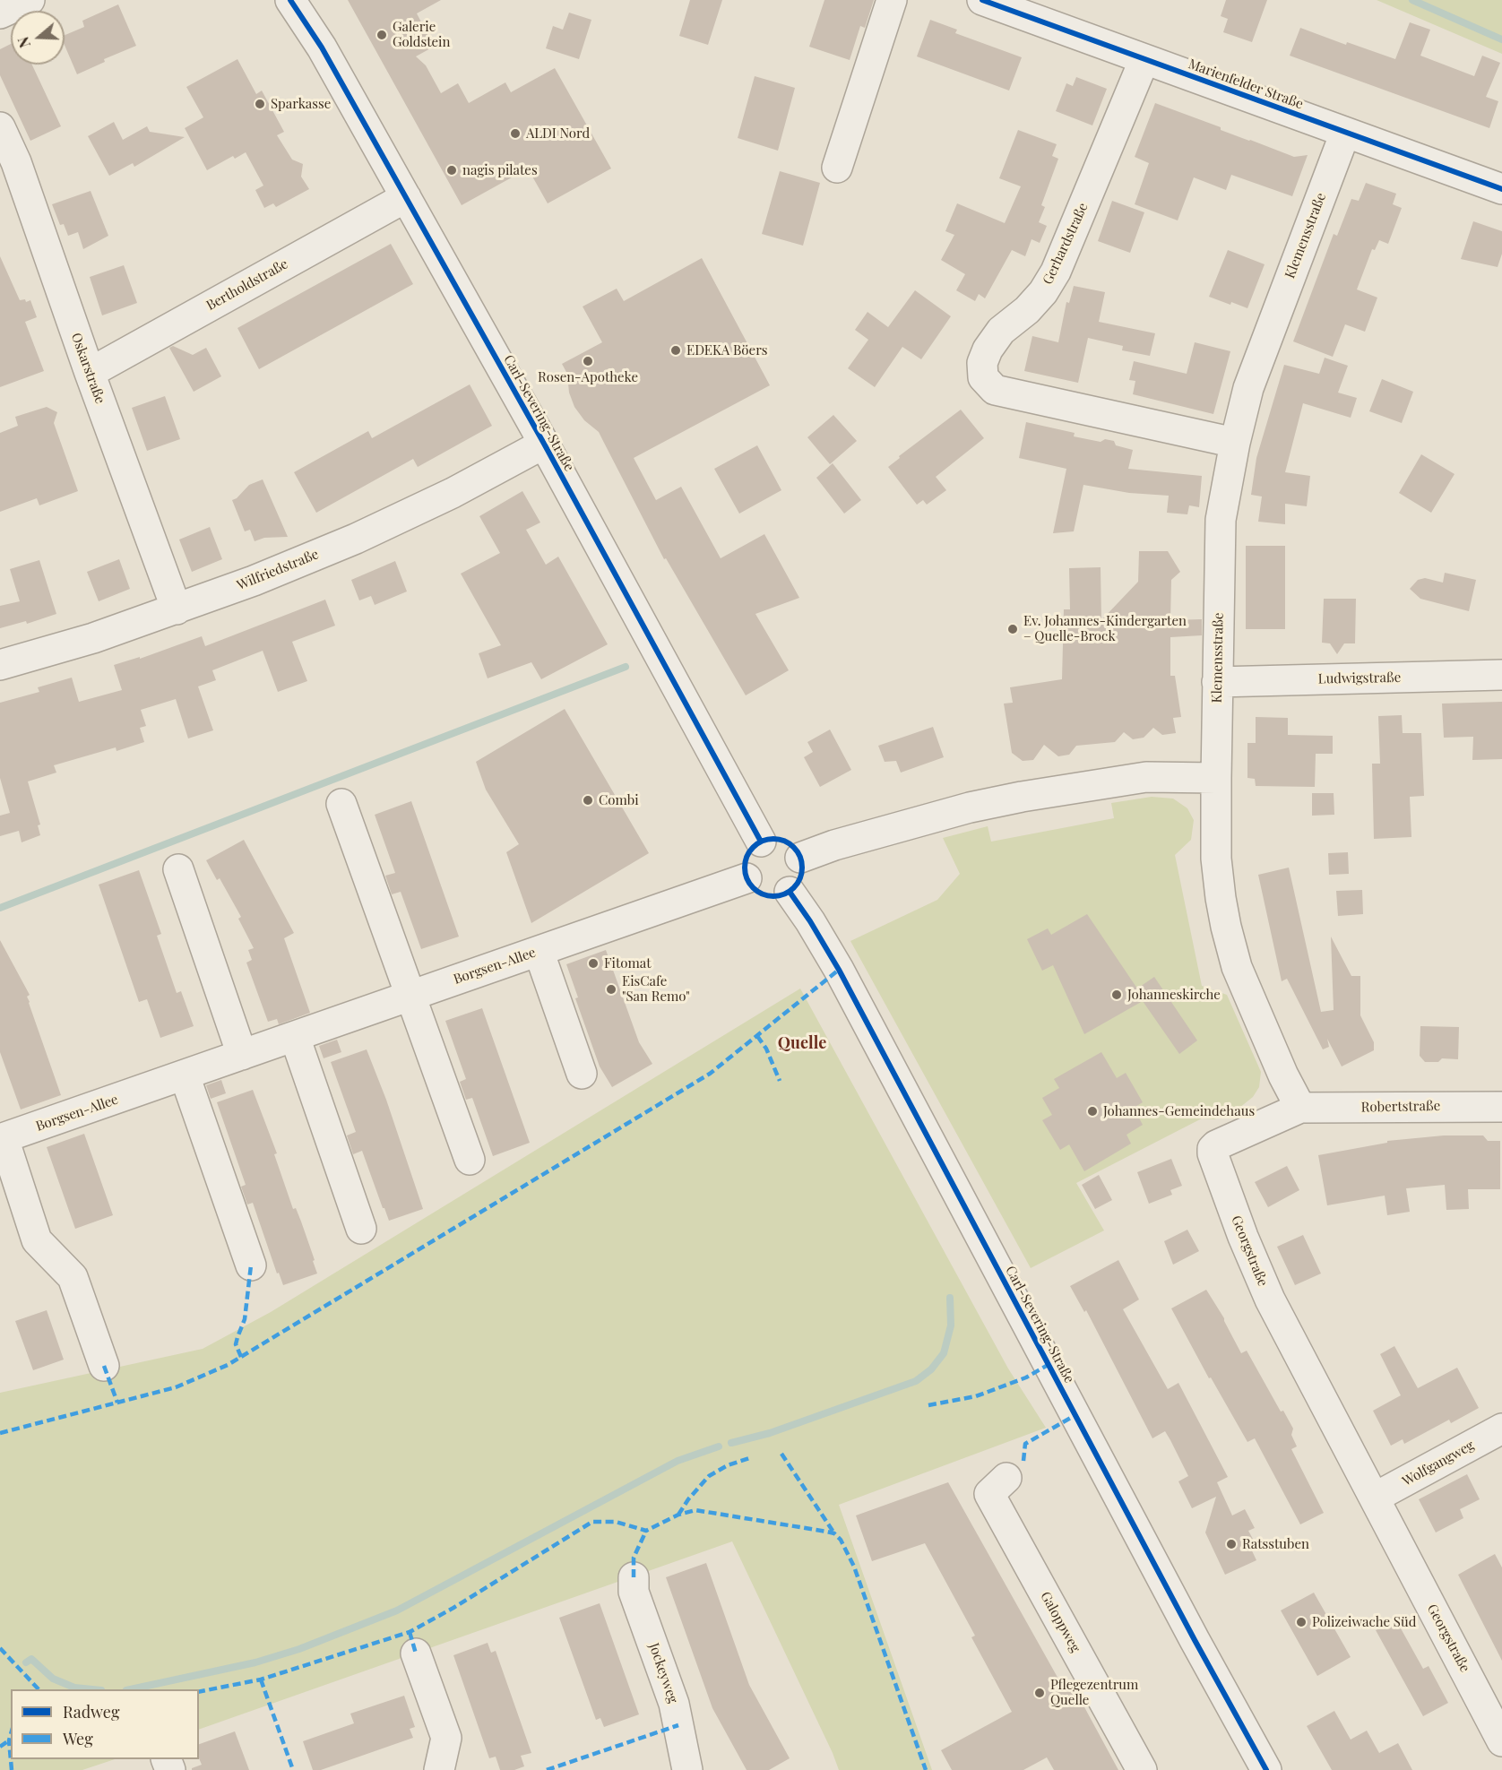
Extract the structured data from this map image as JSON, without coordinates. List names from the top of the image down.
{
  "streets": {
    "street": [
      "Marienfelder Straße",
      "Klemensstraße",
      "Gerhardstraße",
      "Bertholdstraße",
      "Oskarstraße",
      "Carl-Severing-Straße",
      "Wilfriedstraße",
      "Ludwigstraße",
      "Borgsen-Allee",
      "Robertstraße",
      "Georgstraße",
      "Wolfgangweg",
      "Galoppweg",
      "Jockeyweg"
    ]
  },
  "crossings": [
    ["Marienfelder Straße", "Klemensstraße"],
    ["Marienfelder Straße", "Gerhardstraße"],
    ["Klemensstraße", "Gerhardstraße"],
    ["Klemensstraße", "Ludwigstraße"],
    ["Bertholdstraße", "Oskarstraße"],
    ["Bertholdstraße", "Carl-Severing-Straße"],
    ["Oskarstraße", "Wilfriedstraße"],
    ["Carl-Severing-Straße", "Wilfriedstraße"],
    ["Carl-Severing-Straße", "Borgsen-Allee"],
    ["Robertstraße", "Georgstraße"],
    ["Georgstraße", "Wolfgangweg"]
  ],
  "districts": ["Quelle"],
  "places": [
    "Galerie Goldstein",
    "Sparkasse",
    "ALDI Nord",
    "nagis pilates",
    "EDEKA Böers",
    "Rosen-Apotheke",
    "Ev. Johannes-Kindergarten – Quelle-Brock",
    "Combi",
    "Fitomat",
    "EisCafe \"San Remo\"",
    "Johanneskirche",
    "Johannes-Gemeindehaus",
    "Ratsstuben",
    "Polizeiwache Süd",
    "Pflegezentrum Quelle"
  ],
  "legend": ["Radweg", "Weg"],
  "north": "left"
}
